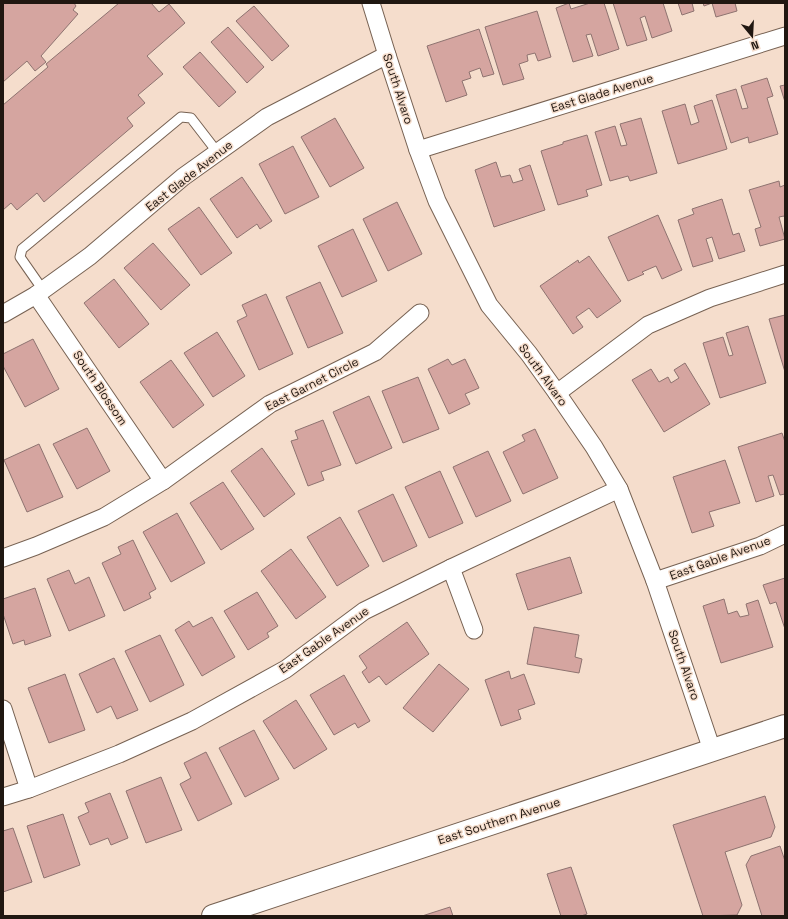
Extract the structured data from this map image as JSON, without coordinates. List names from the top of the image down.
{
  "streets": {
    "main road": ["East Southern Avenue"],
    "street": [
      "South Alvaro",
      "East Glade Avenue",
      "East Garnet Circle",
      "South Blossom",
      "East Gable Avenue"
    ]
  },
  "crossings": [
    ["South Alvaro", "East Glade Avenue"],
    ["South Alvaro", "East Gable Avenue"],
    ["South Alvaro", "East Southern Avenue"],
    ["East Glade Avenue", "South Blossom"],
    ["East Garnet Circle", "South Blossom"]
  ],
  "north": "bottom"
}
